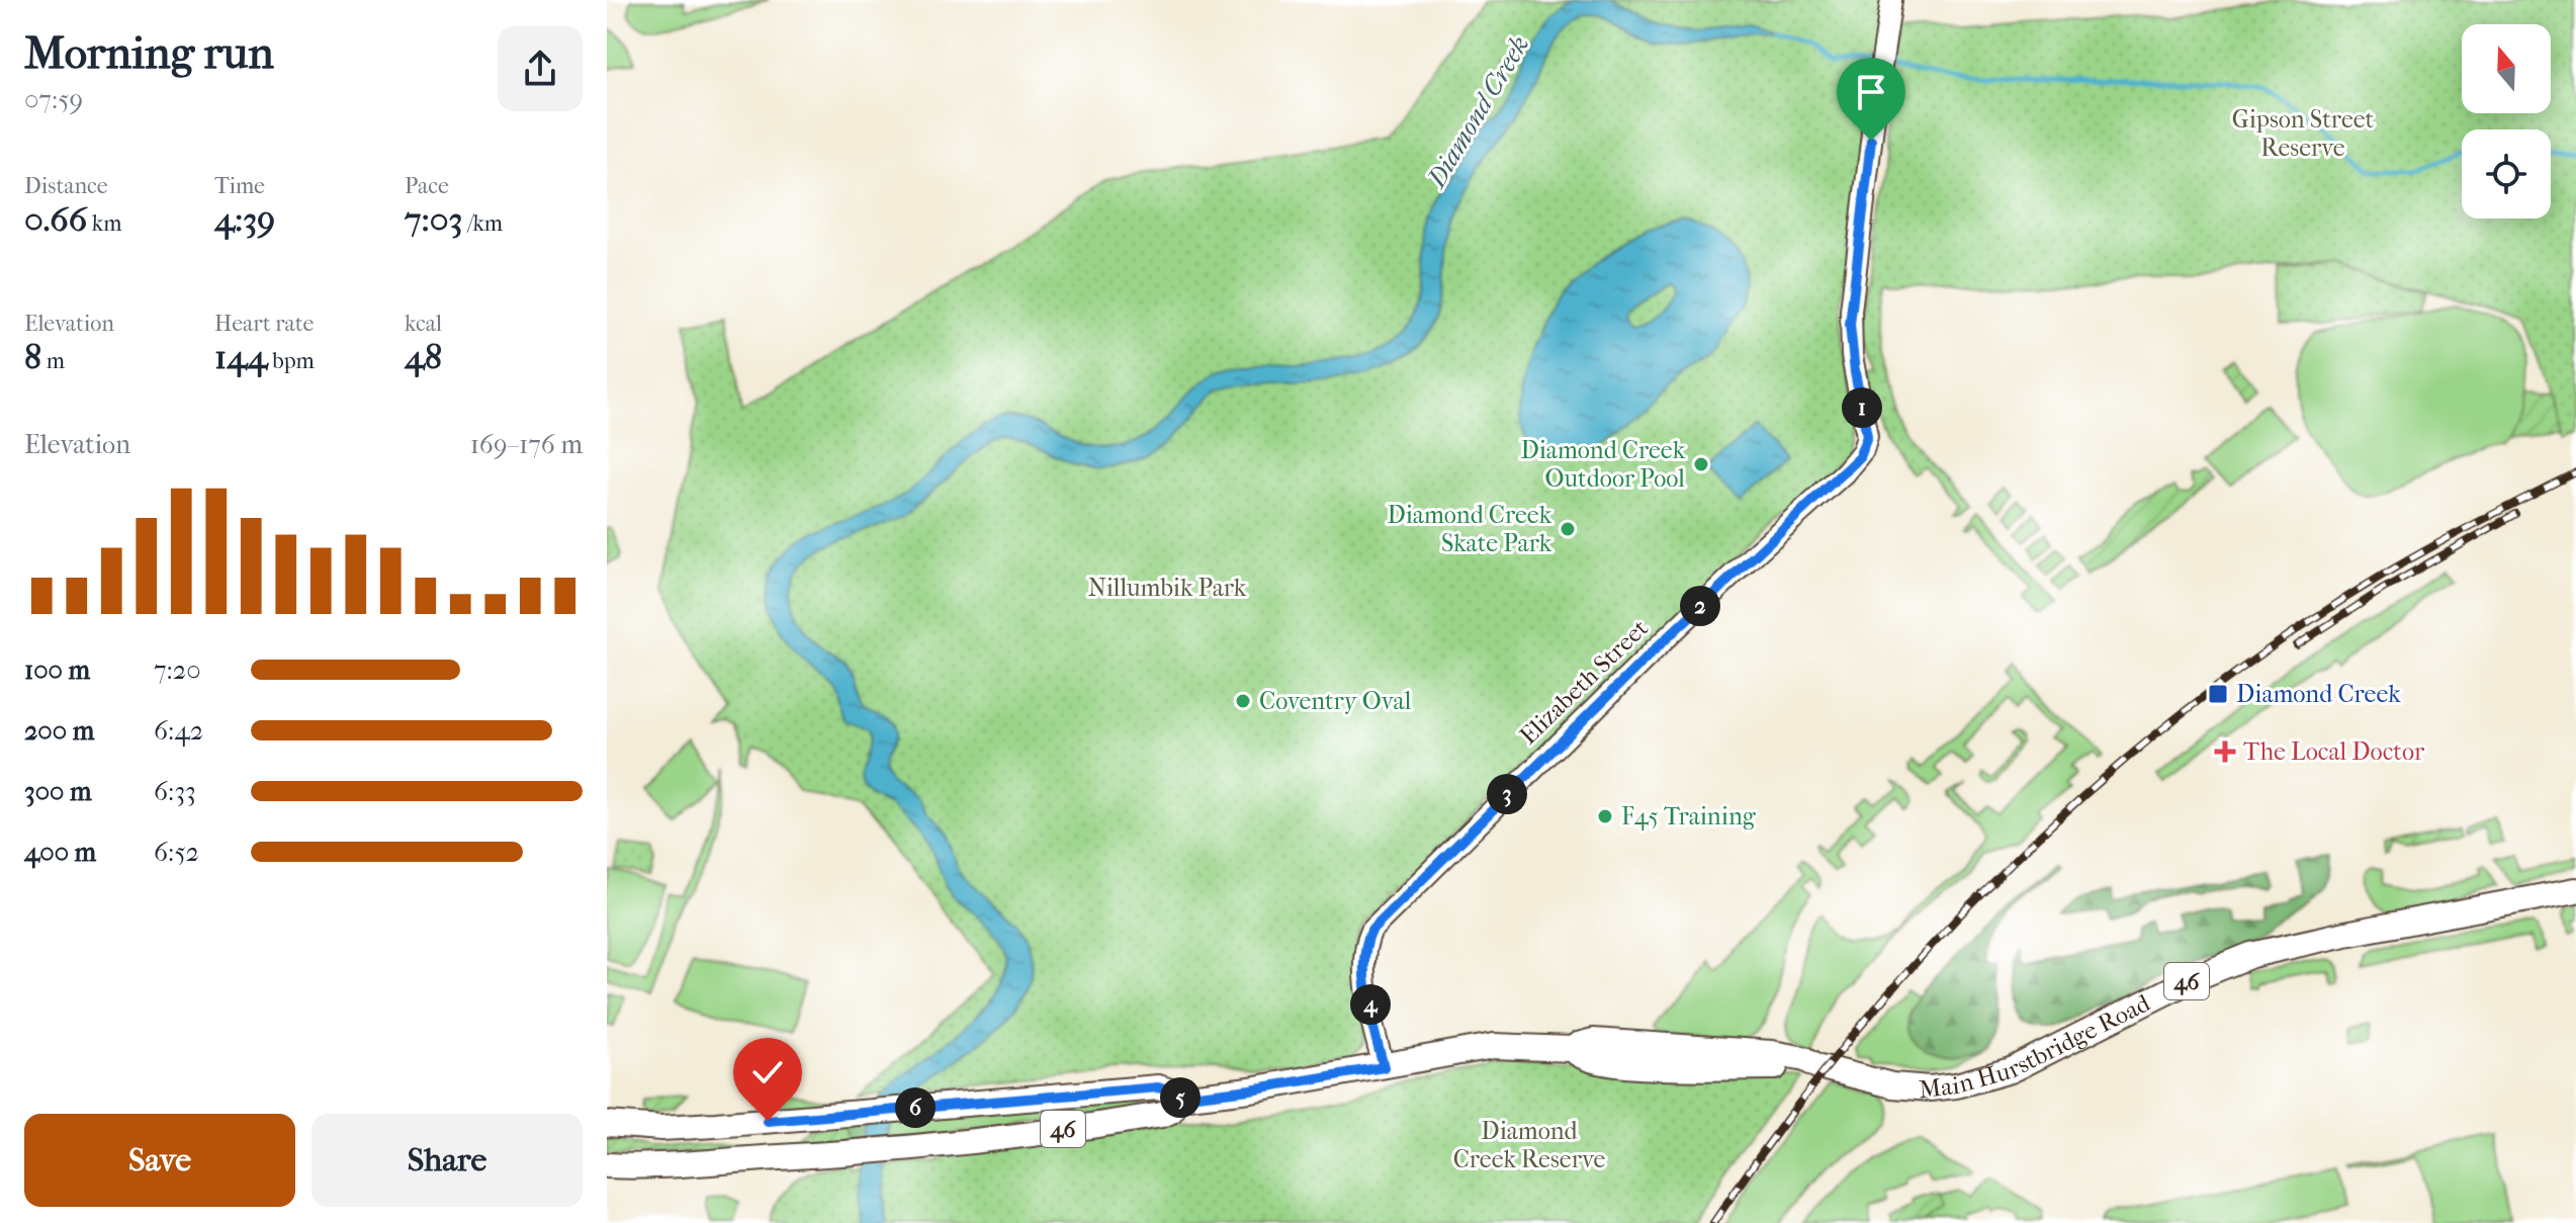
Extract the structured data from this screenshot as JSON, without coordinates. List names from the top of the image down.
{
  "streets": {
    "main road": ["46", "Main Hurstbridge Road"],
    "street": ["Elizabeth Street"]
  },
  "crossings": [
    ["Elizabeth Street", "Main Hurstbridge Road"],
    ["46", "Main Hurstbridge Road"]
  ],
  "water": ["Diamond Creek"],
  "parks": ["Gipson Street Reserve", "Nillumbik Park", "Diamond Creek Reserve"],
  "places": {
    "other": [
      "Diamond Creek Outdoor Pool",
      "Diamond Creek Skate Park",
      "Coventry Oval",
      "F45 Training"
    ],
    "transit": ["Diamond Creek"],
    "health": ["The Local Doctor"]
  },
  "north": "top",
  "page": {
    "heading": ["Morning run", "07:59"],
    "stats": [
      ["Distance", "0.66 km"],
      ["Time", "4:39"],
      ["Pace", "7:03 /km"],
      ["Elevation", "8 m"],
      ["Heart rate", "144 bpm"],
      ["kcal", "48"]
    ],
    "pins": [
      "1",
      "2",
      "3",
      "4",
      "5",
      "6"
    ],
    "chart": ["Elevation", "169–176 m"],
    "list": [
      {
        "name": "100 m",
        "note": "7:20"
      },
      {
        "name": "200 m",
        "note": "6:42"
      },
      {
        "name": "300 m",
        "note": "6:33"
      },
      {
        "name": "400 m",
        "note": "6:52"
      }
    ],
    "buttons": ["Save", "Share"]
  }
}
